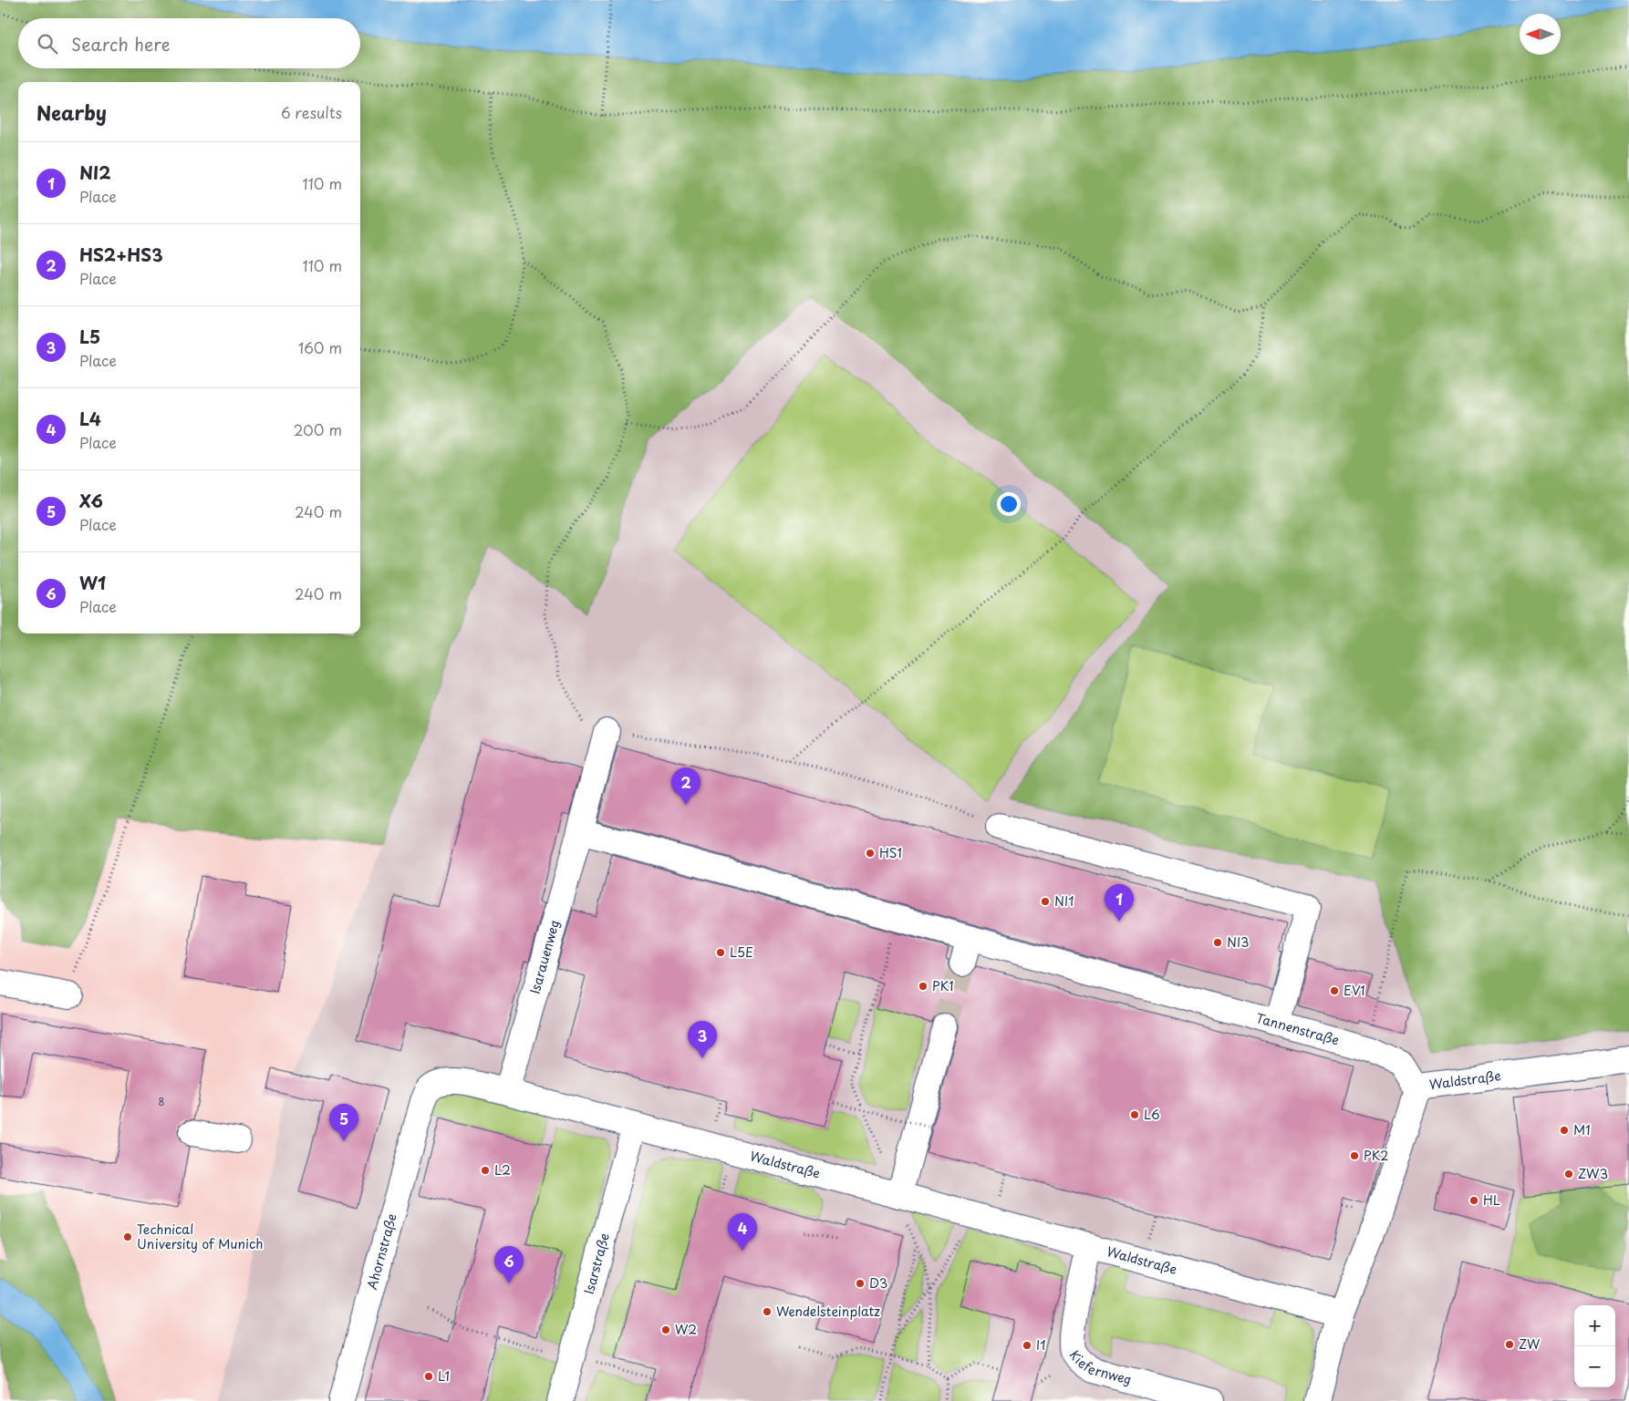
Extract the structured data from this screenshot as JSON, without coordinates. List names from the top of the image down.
{
  "streets": {
    "street": [
      "Isarauenweg",
      "Tannenstraße",
      "Waldstraße",
      "Ahornstraße",
      "Isarstraße",
      "Kiefernweg"
    ]
  },
  "crossings": [
    ["Isarauenweg", "Tannenstraße"],
    ["Isarauenweg", "Waldstraße"],
    ["Isarauenweg", "Ahornstraße"],
    ["Tannenstraße", "Waldstraße"],
    ["Waldstraße", "Ahornstraße"],
    ["Waldstraße", "Isarstraße"],
    ["Waldstraße", "Kiefernweg"]
  ],
  "places": [
    "HS1",
    "NI1",
    "NI3",
    "L5E",
    "PK1",
    "EV1",
    "L6",
    "M1",
    "PK2",
    "L2",
    "ZW3",
    "HL",
    "Technical University of Munich",
    "D3",
    "Wendelsteinplatz",
    "W2",
    "ZW",
    "I1",
    "L1"
  ],
  "house_numbers": ["8"],
  "north": "left",
  "page": {
    "search": "Search here",
    "heading": ["Nearby", "6 results"],
    "list": [
      {
        "mark": "1",
        "name": "NI2",
        "note": "Place",
        "value": "110 m"
      },
      {
        "mark": "2",
        "name": "HS2+HS3",
        "note": "Place",
        "value": "110 m"
      },
      {
        "mark": "3",
        "name": "L5",
        "note": "Place",
        "value": "160 m"
      },
      {
        "mark": "4",
        "name": "L4",
        "note": "Place",
        "value": "200 m"
      },
      {
        "mark": "5",
        "name": "X6",
        "note": "Place",
        "value": "240 m"
      },
      {
        "mark": "6",
        "name": "W1",
        "note": "Place",
        "value": "240 m"
      }
    ],
    "pins": [
      "2",
      "1",
      "3",
      "5",
      "4",
      "6"
    ],
    "map_buttons": ["+", "−"]
  }
}
